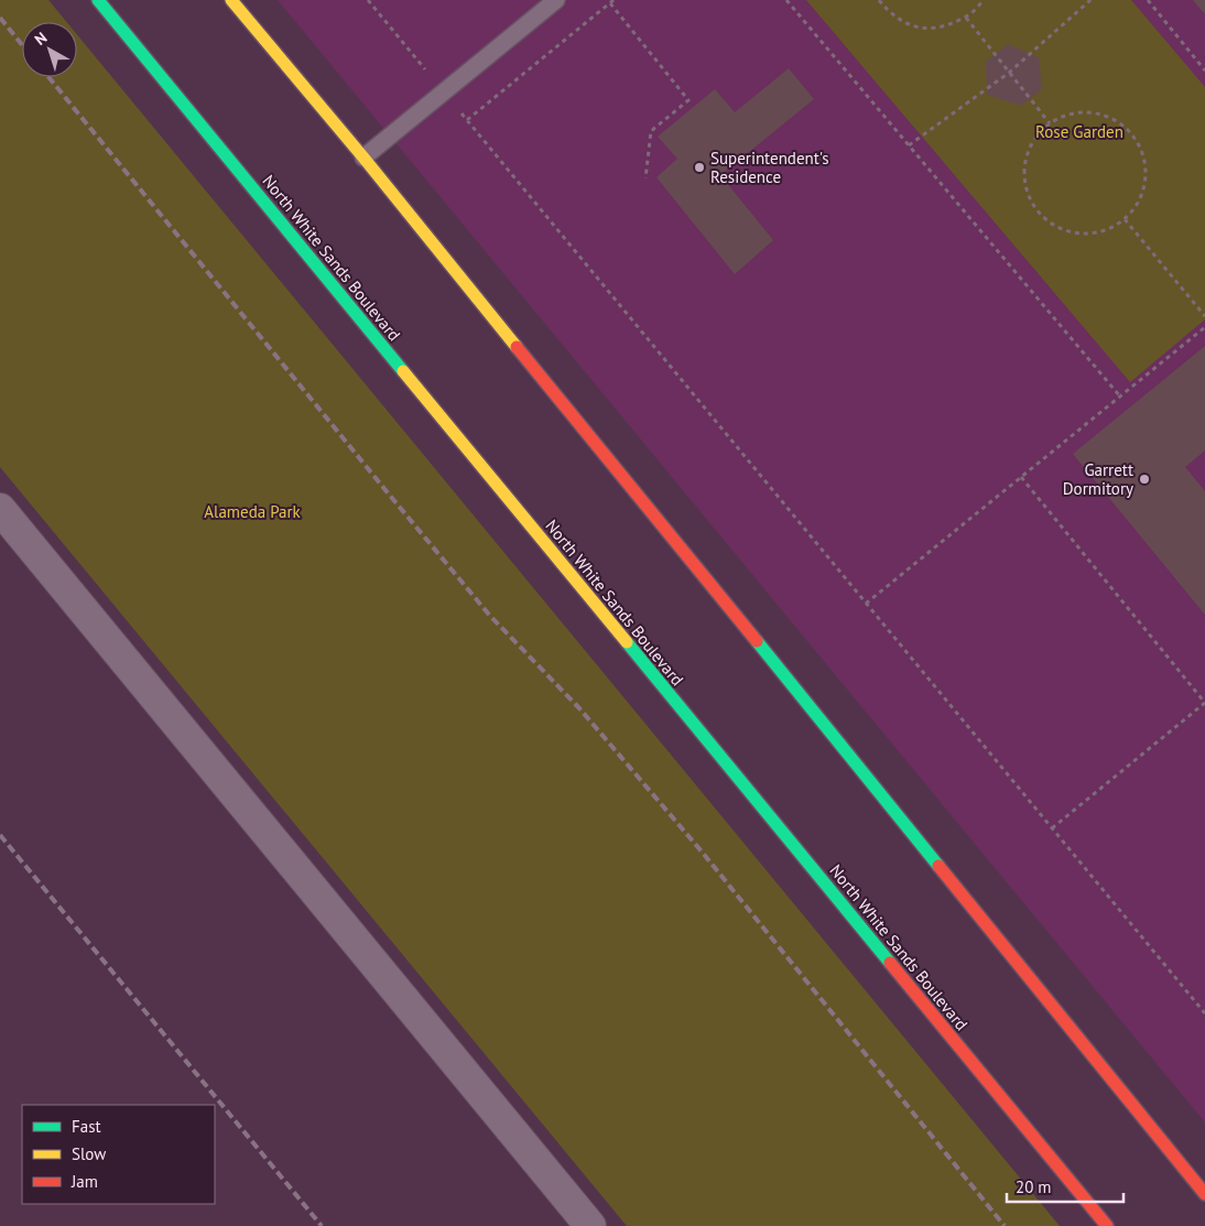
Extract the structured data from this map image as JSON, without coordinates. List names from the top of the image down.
{
  "streets": {
    "main road": ["North White Sands Boulevard"]
  },
  "parks": ["Rose Garden", "Alameda Park"],
  "places": ["Superintendent's Residence", "Garrett Dormitory"],
  "legend": ["Fast", "Slow", "Jam"],
  "scale_bar": "20 m",
  "north": "top left"
}
